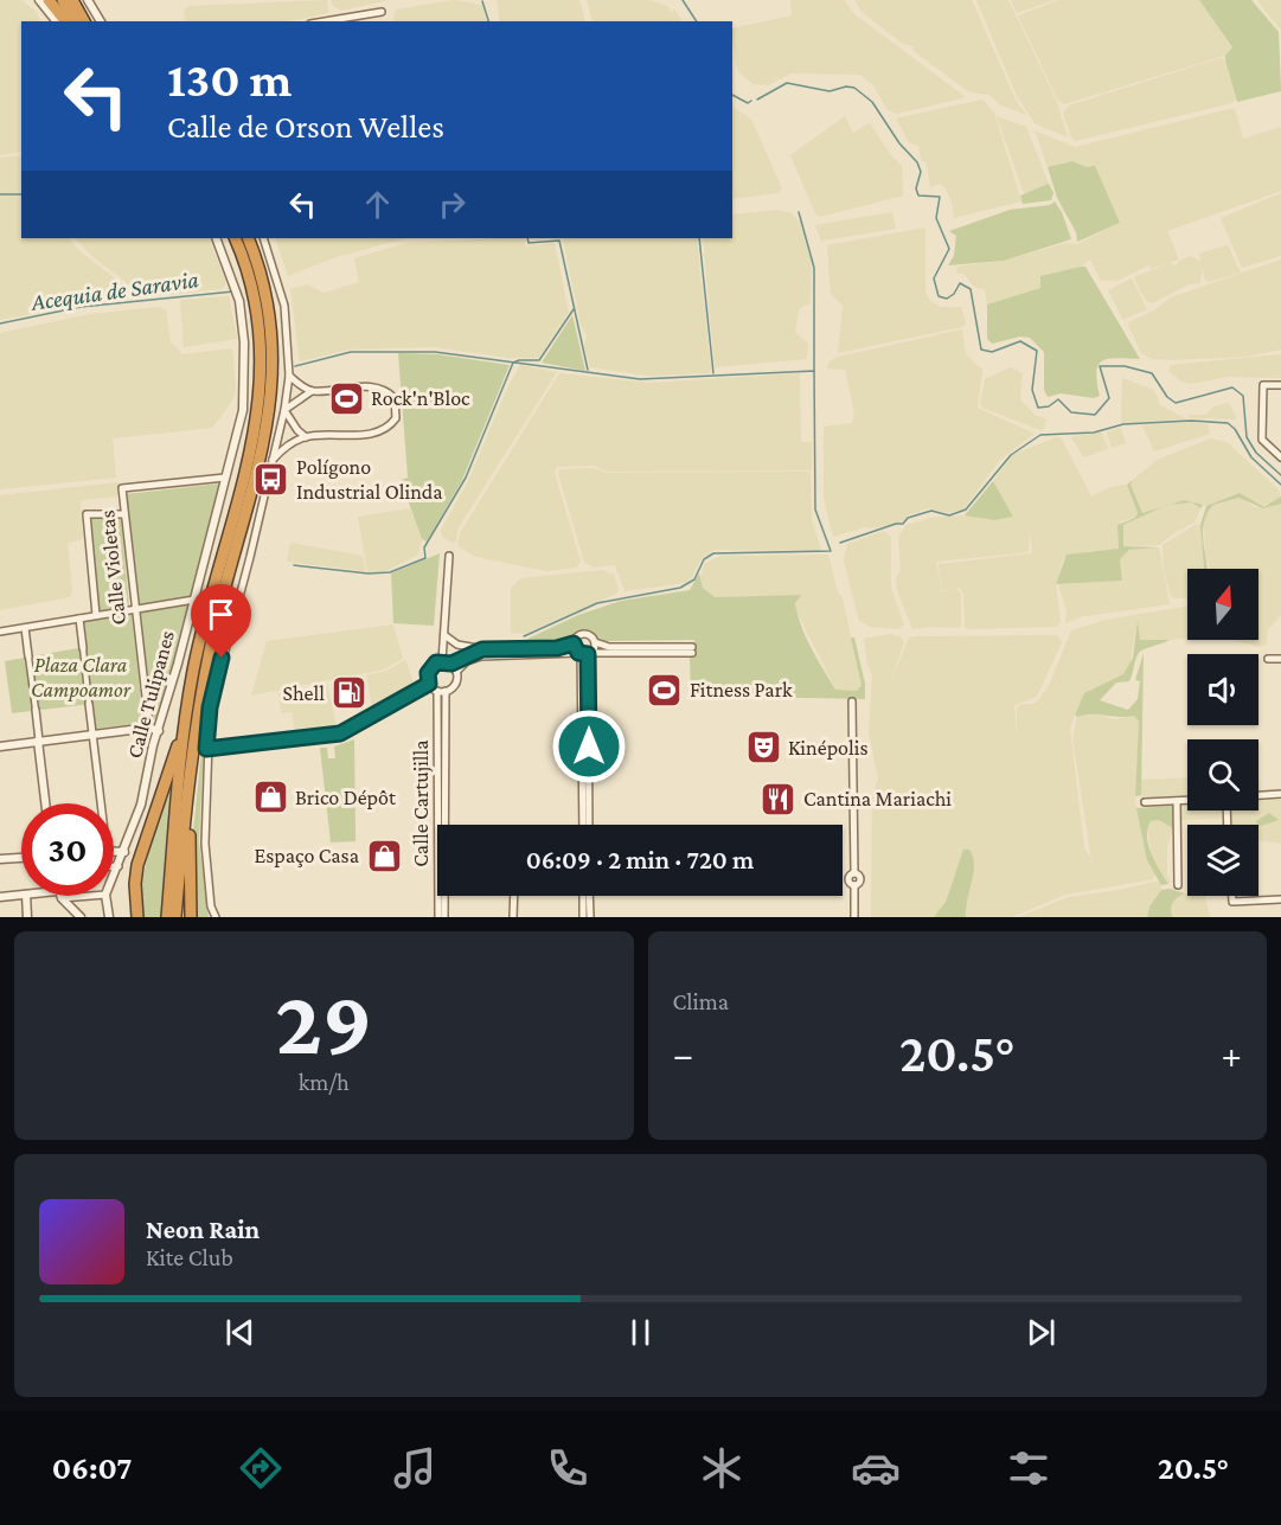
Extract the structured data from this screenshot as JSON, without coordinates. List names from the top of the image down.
{
  "streets": {
    "street": ["Calle Violetas", "Calle Tulipanes", "Calle Cartujilla"]
  },
  "crossings": [
    ["Calle Violetas", "Calle Tulipanes"]
  ],
  "water": ["Acequia de Saravia"],
  "parks": ["Plaza Clara Campoamor"],
  "places": {
    "sports": ["Rock'n'Bloc", "Fitness Park"],
    "bus stop": ["Polígono Industrial Olinda"],
    "fuel station": ["Shell"],
    "theatre": ["Kinépolis"],
    "shop": ["Brico Dépôt", "Espaço Casa"],
    "restaurant": ["Cantina Mariachi"]
  },
  "north": "top",
  "page": {
    "turn": ["130 m", "Calle de Orson Welles"],
    "limit": "30",
    "trip": "06:09 · 2 min · 720 m",
    "tile": [
      ["29", "km/h"],
      "Clima"
    ],
    "heat": ["−", "20.5°", "+"],
    "song": ["Neon Rain", "Kite Club"],
    "tabs": ["06:07", "20.5°"]
  }
}
